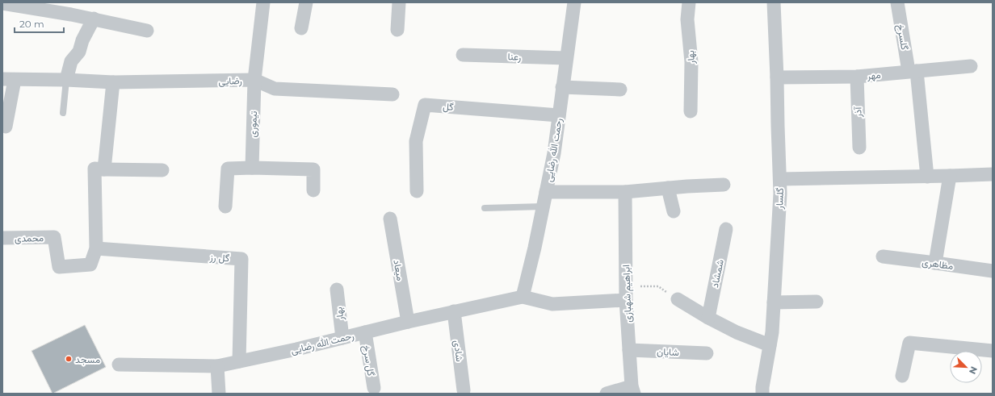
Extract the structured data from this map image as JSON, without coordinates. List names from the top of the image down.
{
  "streets": {
    "street": [
      "گلسرخ",
      "رعنا",
      "بهار",
      "مهر",
      "رضایی",
      "گل",
      "آذر",
      "تیموری",
      "رحمت الله رضایی",
      "گلسار",
      "محمدی",
      "گل رز",
      "مظاهری",
      "میعاد",
      "شمشاد",
      "ابراهیم شهبازی",
      "شادی",
      "شایان",
      "گل سرخ"
    ]
  },
  "crossings": [
    ["گلسرخ", "مهر"],
    ["رعنا", "رحمت الله رضایی"],
    ["بهار", "رحمت الله رضایی"],
    ["مهر", "آذر"],
    ["مهر", "گلسار"],
    ["رضایی", "تیموری"],
    ["گل", "رحمت الله رضایی"],
    ["رحمت الله رضایی", "گل رز"],
    ["رحمت الله رضایی", "میعاد"],
    ["رحمت الله رضایی", "ابراهیم شهبازی"],
    ["رحمت الله رضایی", "شادی"],
    ["رحمت الله رضایی", "گل سرخ"],
    ["محمدی", "گل رز"],
    ["ابراهیم شهبازی", "شایان"]
  ],
  "places": ["مسجد"],
  "scale_bar": "20 m",
  "north": "bottom right"
}
